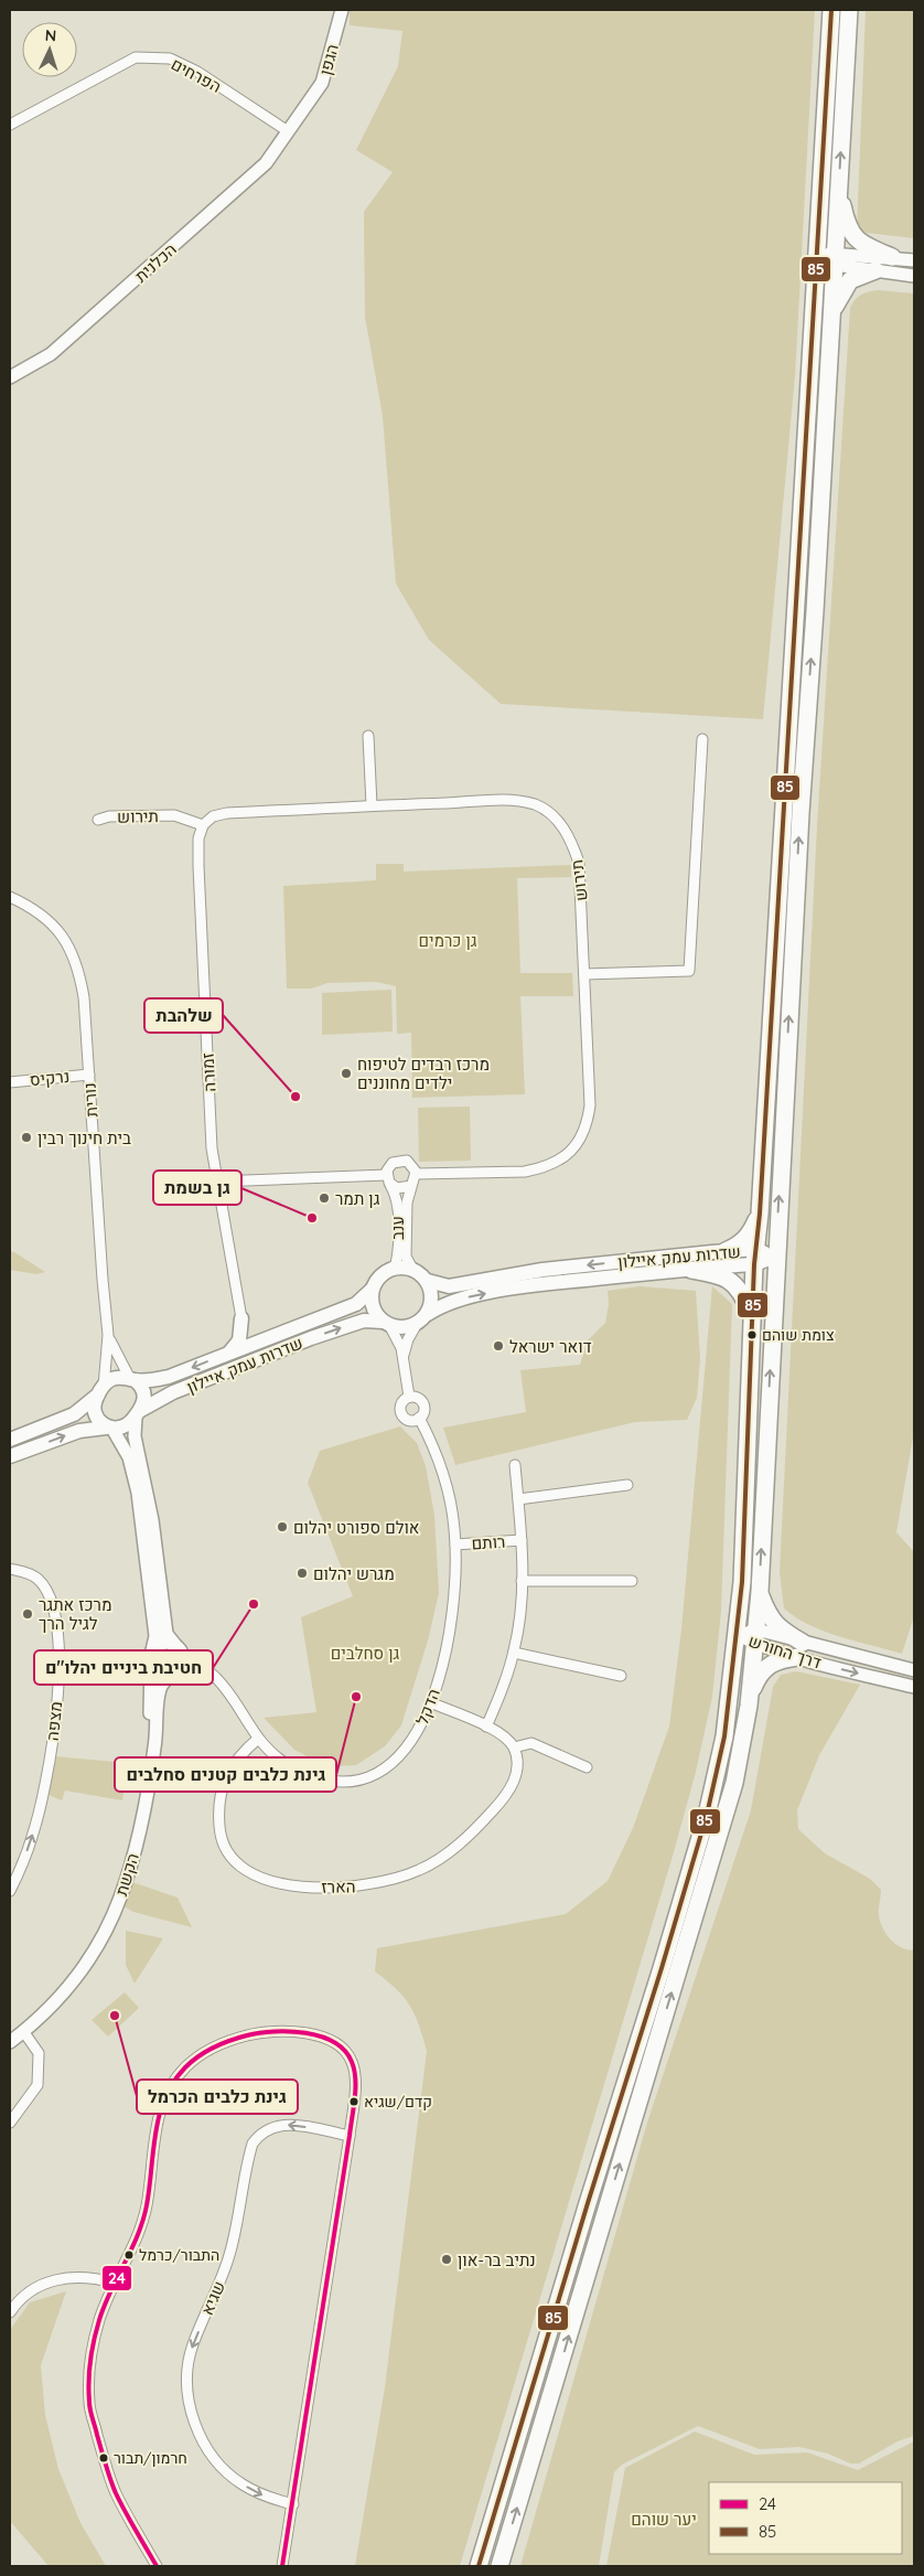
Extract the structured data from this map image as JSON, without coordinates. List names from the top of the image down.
{
  "streets": {
    "main road": ["שדרות עמק איילון"],
    "street": [
      "הגפן",
      "הפרחים",
      "הכלנית",
      "תירוש",
      "זמורה",
      "נרקיס",
      "נורית",
      "ענב",
      "רותם",
      "דרך החורש",
      "הדקל",
      "מצפה",
      "הקשת",
      "הארז",
      "שגיא"
    ]
  },
  "crossings": [
    ["הגפן", "הפרחים"],
    ["הגפן", "הכלנית"],
    ["הפרחים", "הכלנית"],
    ["תירוש", "זמורה"],
    ["תירוש", "ענב"],
    ["נרקיס", "נורית"],
    ["נורית", "שדרות עמק איילון"],
    ["נורית", "הקשת"],
    ["ענב", "שדרות עמק איילון"],
    ["שדרות עמק איילון", "הקשת"],
    ["רותם", "הדקל"],
    ["הדקל", "הקשת"],
    ["הדקל", "הארז"]
  ],
  "one_way": ["מצפה"],
  "parks": ["גן כרמים", "גן סחלבים", "יער שוהם"],
  "places": [
    "מרכז רבדים לטיפוח ילדים מחוננים",
    "שלהבת",
    "בית חינוך רבין",
    "גן תמר",
    "גן בשמת",
    "צומת שוהם",
    "דואר ישראל",
    "אולם ספורט יהלום",
    "מגרש יהלום",
    "חטיבת ביניים יהלו\"ם",
    "מרכז אתגר לגיל הרך",
    "גינת כלבים קטנים סחלבים",
    "גינת כלבים הכרמל",
    "קדם/שגיא",
    "התבור/כרמל",
    "נתיב בר-און",
    "חרמון/תבור"
  ],
  "lines": ["transit line 85", "transit line 24"],
  "legend": ["24", "85"],
  "north": "top"
}
